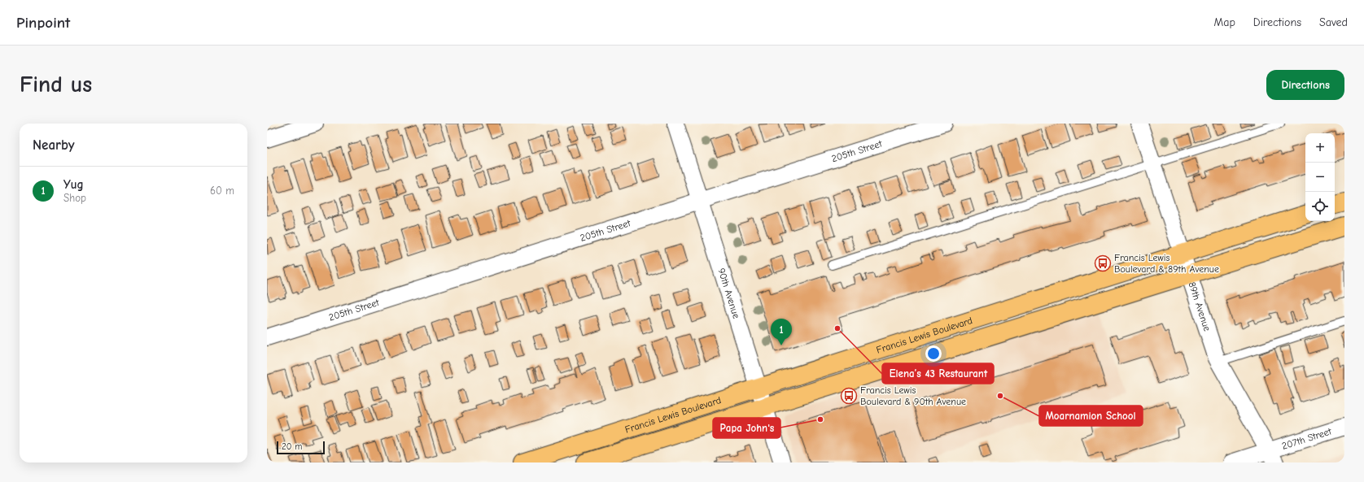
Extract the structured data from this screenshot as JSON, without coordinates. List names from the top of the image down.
{
  "streets": {
    "main road": ["Francis Lewis Boulevard"],
    "street": [
      "205th Street",
      "90th Avenue",
      "89th Avenue",
      "207th Street"
    ]
  },
  "crossings": [
    ["205th Street", "90th Avenue"],
    ["90th Avenue", "Francis Lewis Boulevard"],
    ["89th Avenue", "Francis Lewis Boulevard"],
    ["89th Avenue", "207th Street"]
  ],
  "places": {
    "bus stop": ["Francis Lewis Boulevard & 89th Avenue", "Francis Lewis Boulevard & 90th Avenue"],
    "other": ["Elena’s 43 Restaurant", "Moarnamion School", "Papa John's"]
  },
  "scale_bar": "20 m",
  "page": {
    "header": "Pinpoint",
    "nav": ["Map", "Directions", "Saved"],
    "buttons": "Directions",
    "title": "Find us",
    "heading": "Nearby",
    "map_buttons": ["+", "−"],
    "list": [
      {
        "mark": "1",
        "name": "Yug",
        "note": "Shop",
        "value": "60 m"
      }
    ],
    "pins": "1",
    "scale": "20 m"
  }
}
